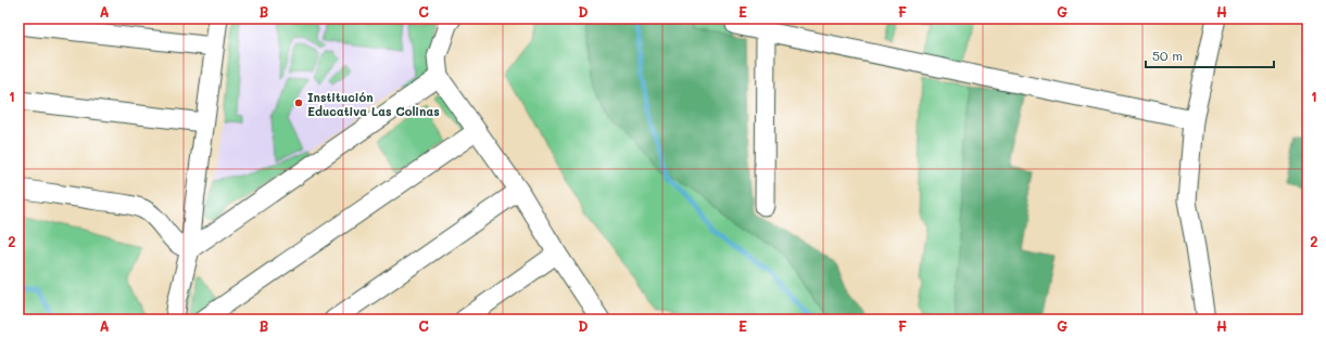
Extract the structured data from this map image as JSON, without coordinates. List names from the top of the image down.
{
  "places": ["Institución Educativa Las Colinas"],
  "scale_bar": "50 m",
  "grid": {
    "columns": [
      "A",
      "B",
      "C",
      "D",
      "E",
      "F",
      "G",
      "H"
    ],
    "rows": ["1", "2"]
  }
}
